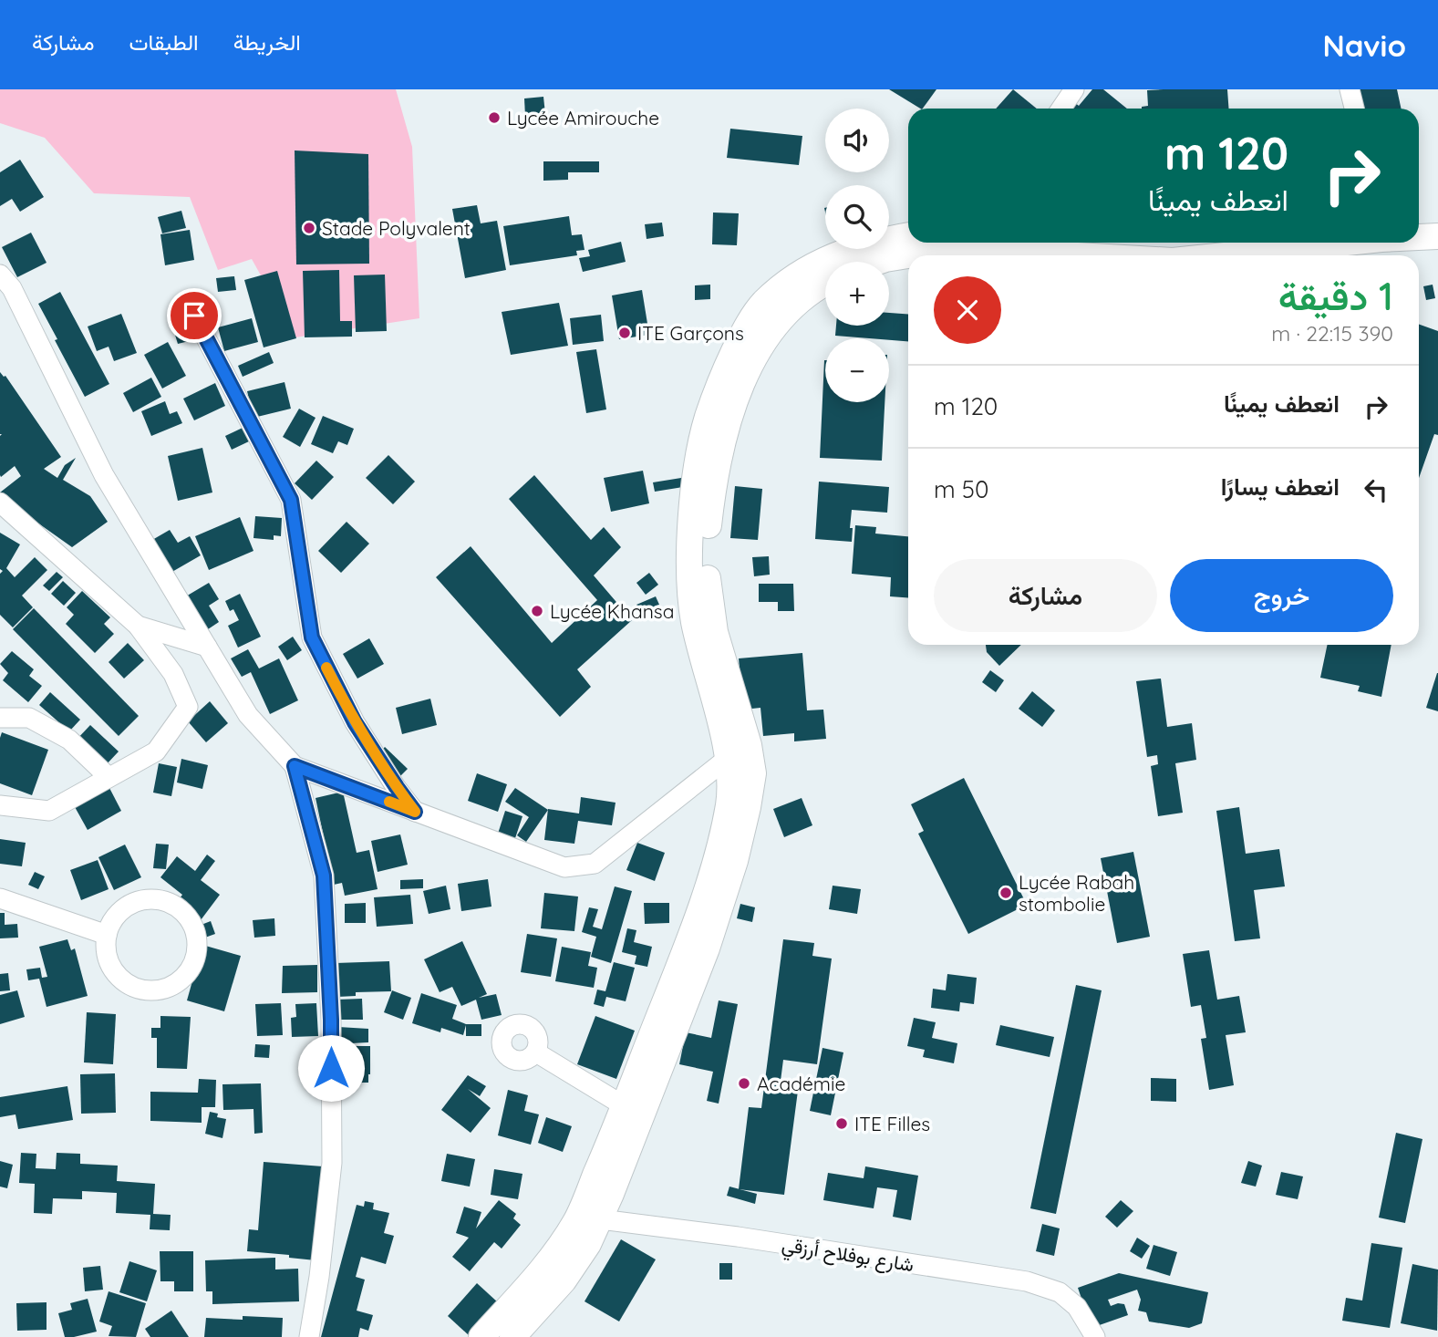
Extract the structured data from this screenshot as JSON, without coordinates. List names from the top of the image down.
{
  "streets": {
    "street": ["شارع بوفلاح أرزقي"]
  },
  "places": [
    "Lycée Amirouche",
    "Stade Polyvalent",
    "ITE Garçons",
    "Lycée Khansa",
    "Lycée Rabah stombolie",
    "Académie",
    "ITE Filles"
  ],
  "page": {
    "header": "Navio",
    "nav": ["الخريطة", "الطبقات", "مشاركة"],
    "map_buttons": ["+", "−"],
    "turn": ["120 m", "انعطف يمينًا"],
    "heading": ["1 دقيقة", "390 m · 22:15"],
    "list": [
      {
        "name": "انعطف يمينًا",
        "value": "120 m"
      },
      {
        "name": "انعطف يسارًا",
        "value": "50 m"
      }
    ],
    "buttons": ["خروج", "مشاركة"]
  }
}
